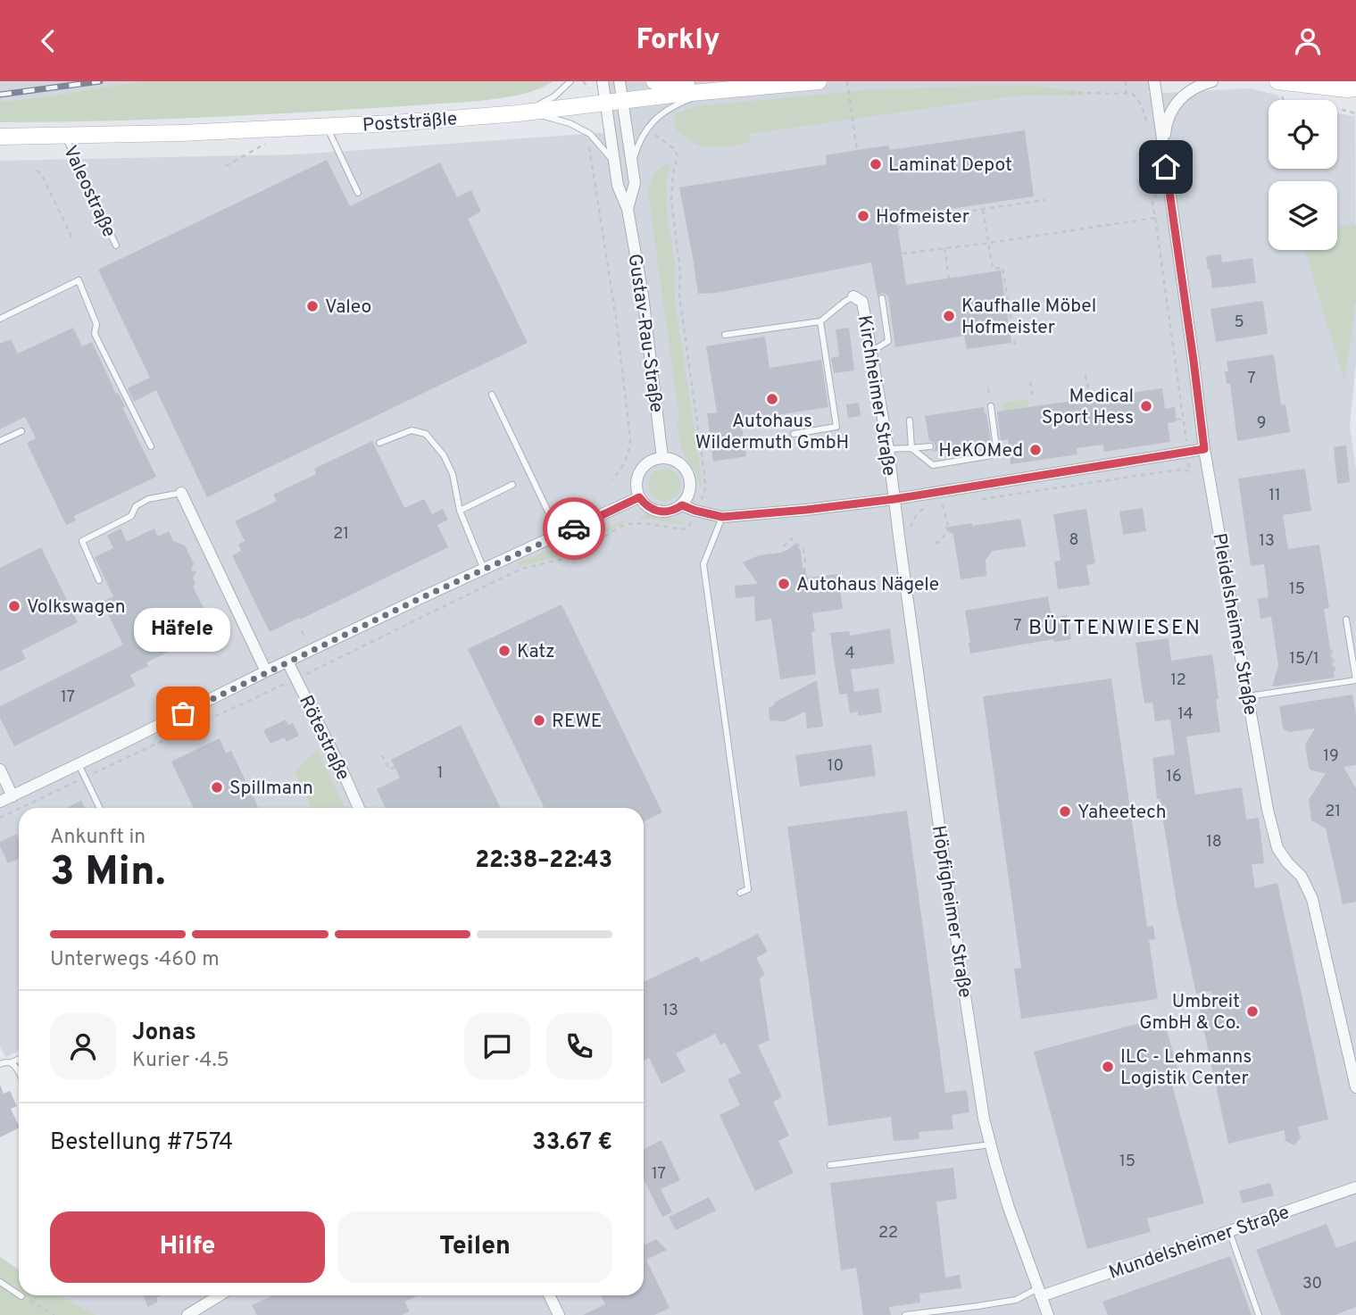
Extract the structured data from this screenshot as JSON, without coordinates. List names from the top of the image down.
{
  "streets": {
    "main road": ["Poststräßle"],
    "street": [
      "Gustav-Rau-Straße",
      "Kirchheimer Straße",
      "Pleidelsheimer Straße",
      "Rötestraße",
      "Höpfigheimer Straße",
      "Mundelsheimer Straße"
    ],
    "lane": ["Valeostraße"]
  },
  "crossings": [
    ["Poststräßle", "Valeostraße"],
    ["Poststräßle", "Gustav-Rau-Straße"],
    ["Kirchheimer Straße", "Höpfigheimer Straße"],
    ["Höpfigheimer Straße", "Mundelsheimer Straße"]
  ],
  "districts": ["BÜTTENWIESEN"],
  "places": [
    "Laminat Depot",
    "Hofmeister",
    "Valeo",
    "Kaufhalle Möbel Hofmeister",
    "Autohaus Wildermuth GmbH",
    "Medical Sport Hess",
    "HeKOMed",
    "Autohaus Nägele",
    "Volkswagen",
    "Katz",
    "Häfele",
    "REWE",
    "Spillmann",
    "Yaheetech",
    "Umbreit GmbH & Co.",
    "ILC - Lehmanns Logistik Center"
  ],
  "house_numbers": [
    "5",
    "7",
    "9",
    "11",
    "21",
    "8",
    "13",
    "15",
    "7",
    "4",
    "15/1",
    "12",
    "17",
    "14",
    "19",
    "10",
    "1",
    "16",
    "21",
    "18",
    "13",
    "15",
    "17",
    "22",
    "30"
  ],
  "page": {
    "header": "Forkly",
    "bubble": "Häfele",
    "heading": ["3 Min.", "Ankunft in", "22:38–22:43"],
    "panel": [
      "Jonas",
      "Kurier · 4.5",
      "Bestellung #7574",
      "33.67 €"
    ],
    "bar": "Unterwegs · 460 m",
    "buttons": ["Hilfe", "Teilen"]
  }
}
